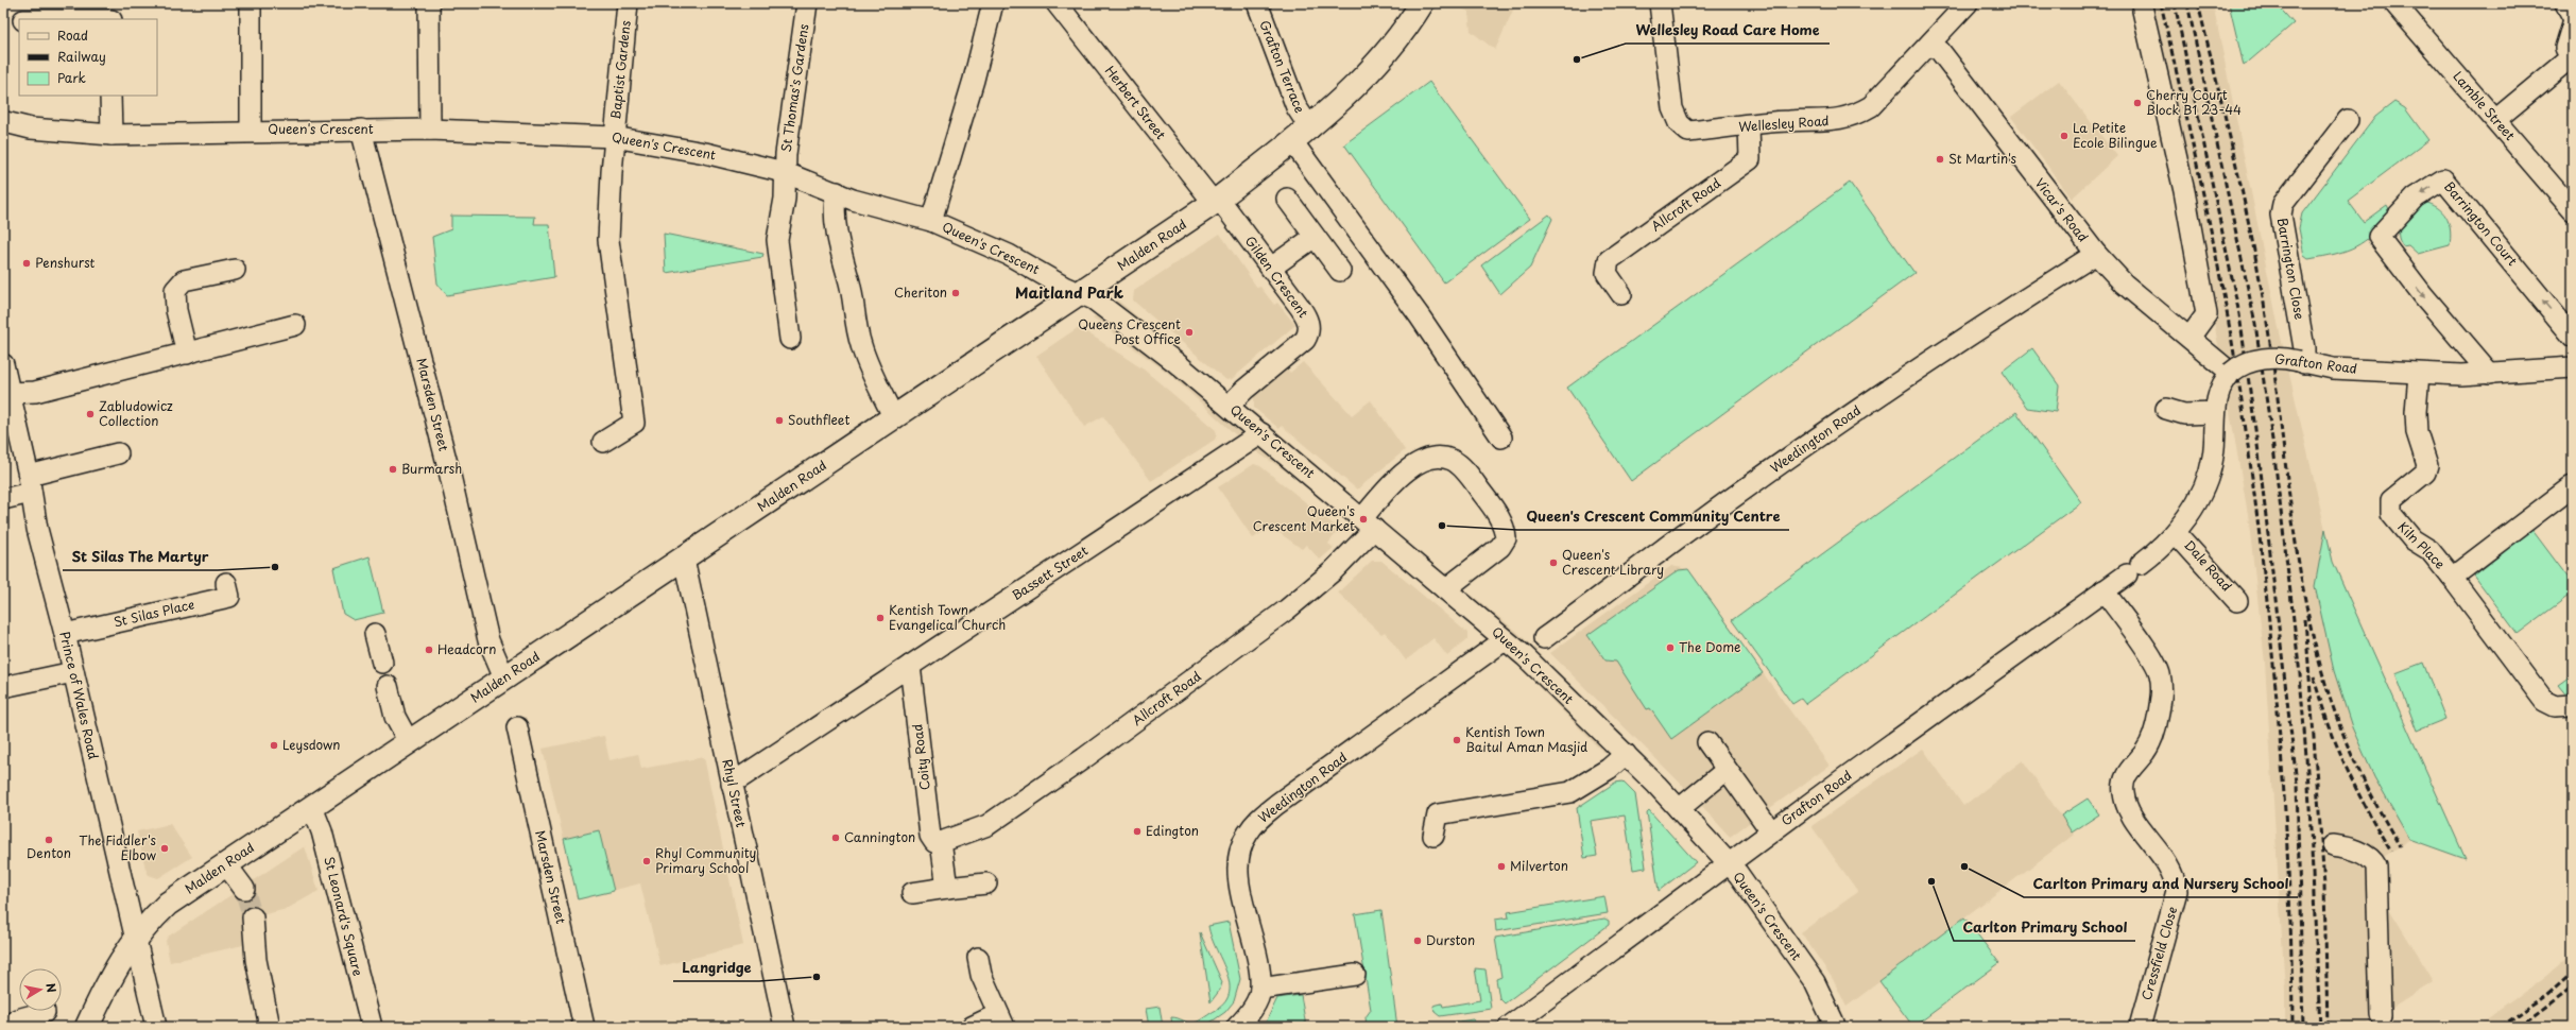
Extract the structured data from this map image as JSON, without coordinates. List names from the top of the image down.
{
  "streets": {
    "main road": ["Malden Road"],
    "street": [
      "Grafton Terrace",
      "Baptist Gardens",
      "St Thomas's Gardens",
      "Herbert Street",
      "Lamble Street",
      "Wellesley Road",
      "Queen's Crescent",
      "Allcroft Road",
      "Vicar's Road",
      "Barrington Court",
      "Barrington Close",
      "Gilden Crescent",
      "Grafton Road",
      "Marsden Street",
      "Weedington Road",
      "Kiln Place",
      "Dale Road",
      "Bassett Street",
      "St Silas Place",
      "Prince of Wales Road",
      "Coity Road",
      "Rhyl Street",
      "St Leonard's Square",
      "Cressfield Close"
    ]
  },
  "crossings": [
    ["Grafton Terrace", "Malden Road"],
    ["Baptist Gardens", "Queen's Crescent"],
    ["St Thomas's Gardens", "Queen's Crescent"],
    ["Herbert Street", "Malden Road"],
    ["Herbert Street", "Gilden Crescent"],
    ["Wellesley Road", "Allcroft Road"],
    ["Wellesley Road", "Vicar's Road"],
    ["Queen's Crescent", "Allcroft Road"],
    ["Queen's Crescent", "Malden Road"],
    ["Queen's Crescent", "Gilden Crescent"],
    ["Queen's Crescent", "Grafton Road"],
    ["Queen's Crescent", "Marsden Street"],
    ["Queen's Crescent", "Weedington Road"],
    ["Queen's Crescent", "Bassett Street"],
    ["Allcroft Road", "Coity Road"],
    ["Vicar's Road", "Grafton Road"],
    ["Vicar's Road", "Weedington Road"],
    ["Barrington Court", "Grafton Road"],
    ["Malden Road", "Gilden Crescent"],
    ["Malden Road", "Marsden Street"],
    ["Malden Road", "Prince of Wales Road"],
    ["Malden Road", "Rhyl Street"],
    ["Malden Road", "St Leonard's Square"],
    ["Barrington Close", "Grafton Road"],
    ["Grafton Road", "Kiln Place"],
    ["Grafton Road", "Dale Road"],
    ["Grafton Road", "Cressfield Close"],
    ["Bassett Street", "Coity Road"],
    ["Bassett Street", "Rhyl Street"],
    ["St Silas Place", "Prince of Wales Road"]
  ],
  "districts": ["Maitland Park"],
  "places": [
    "Wellesley Road Care Home",
    "Cherry Court Block B1 23-44",
    "La Petite Ecole Bilingue",
    "St Martin's",
    "Penshurst",
    "Cheriton",
    "Queens Crescent Post Office",
    "Zabludowicz Collection",
    "Southfleet",
    "Burmarsh",
    "Queen's Crescent Market",
    "Queen's Crescent Community Centre",
    "Queen's Crescent Library",
    "St Silas The Martyr",
    "Kentish Town Evangelical Church",
    "The Dome",
    "Headcorn",
    "Kentish Town Baitul Aman Masjid",
    "Leysdown",
    "Edington",
    "Cannington",
    "Denton",
    "The Fiddler's Elbow",
    "Rhyl Community Primary School",
    "Milverton",
    "Carlton Primary and Nursery School",
    "Carlton Primary School",
    "Durston",
    "Langridge"
  ],
  "legend": ["Road", "Railway", "Park"],
  "north": "right"
}
